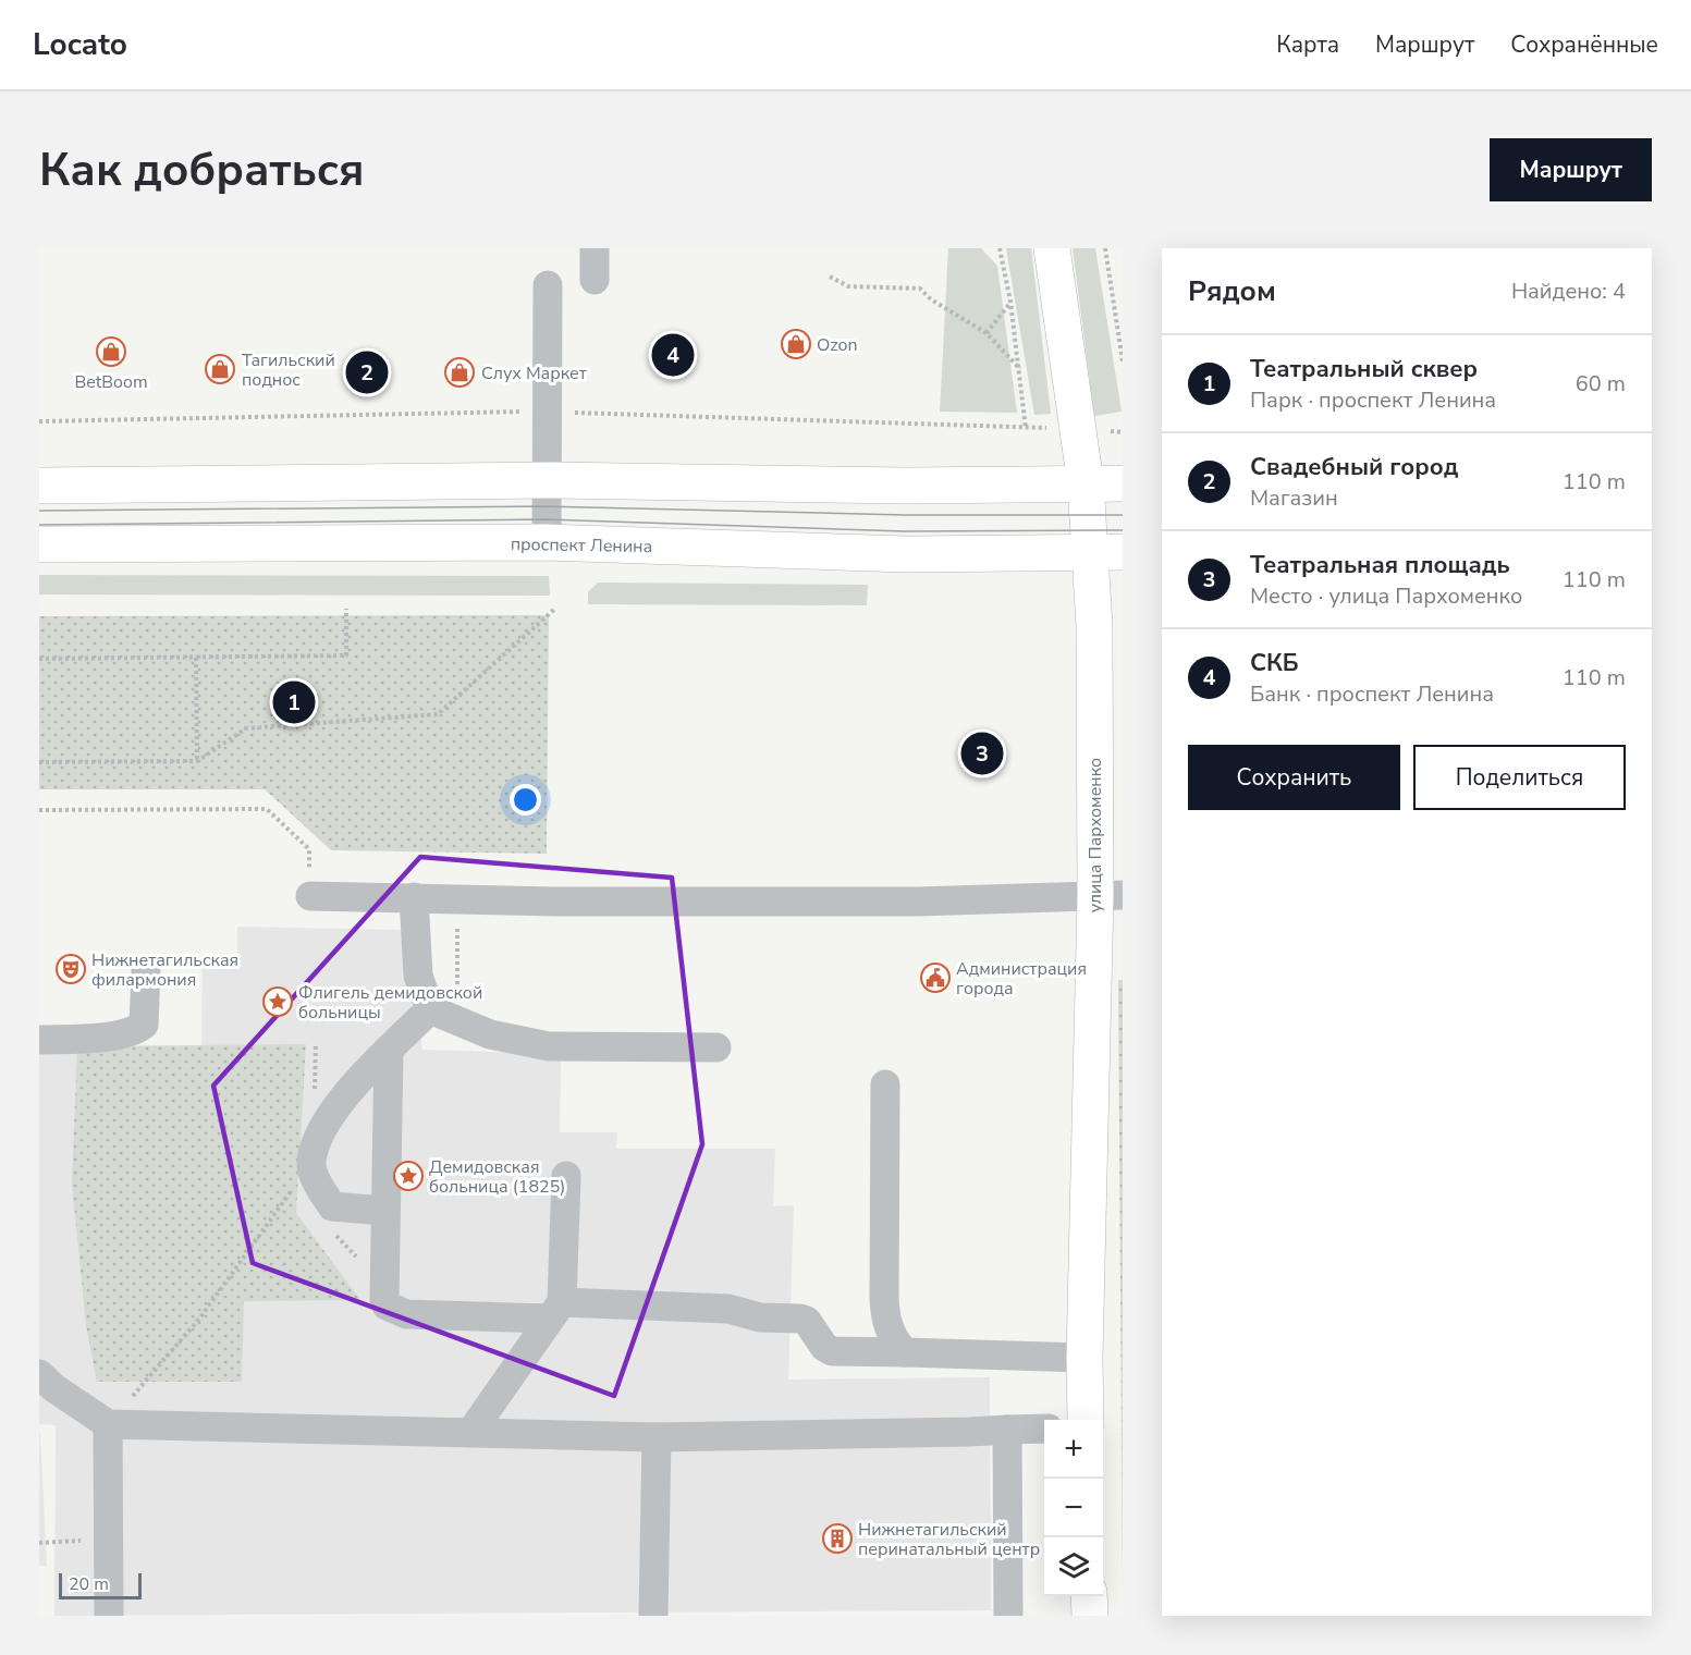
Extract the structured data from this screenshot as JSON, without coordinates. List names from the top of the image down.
{
  "streets": {
    "main road": ["проспект Ленина", "улица Пархоменко"]
  },
  "crossings": [
    ["проспект Ленина", "улица Пархоменко"]
  ],
  "places": {
    "shop": [
      "Ozon",
      "BetBoom",
      "Тагильский поднос",
      "Слух Маркет"
    ],
    "theatre": ["Нижнетагильская филармония"],
    "public building": ["Администрация города"],
    "place": ["Флигель демидовской больницы", "Демидовская больница (1825)"],
    "building": ["Нижнетагильский перинатальный центр"]
  },
  "scale_bar": "20 m",
  "page": {
    "header": "Locato",
    "nav": ["Карта", "Маршрут", "Сохранённые"],
    "buttons": [
      "Маршрут",
      ["Сохранить", "Поделиться"]
    ],
    "title": "Как добраться",
    "heading": ["Рядом", "Найдено: 4"],
    "pins": [
      "4",
      "2",
      "1",
      "3"
    ],
    "list": [
      {
        "mark": "1",
        "name": "Театральный сквер",
        "note": "Парк · проспект Ленина",
        "value": "60 m"
      },
      {
        "mark": "2",
        "name": "Свадебный город",
        "note": "Магазин",
        "value": "110 m"
      },
      {
        "mark": "3",
        "name": "Театральная площадь",
        "note": "Место · улица Пархоменко",
        "value": "110 m"
      },
      {
        "mark": "4",
        "name": "СКБ",
        "note": "Банк · проспект Ленина",
        "value": "110 m"
      }
    ],
    "map_buttons": ["+", "−"],
    "scale": "20 m"
  }
}
